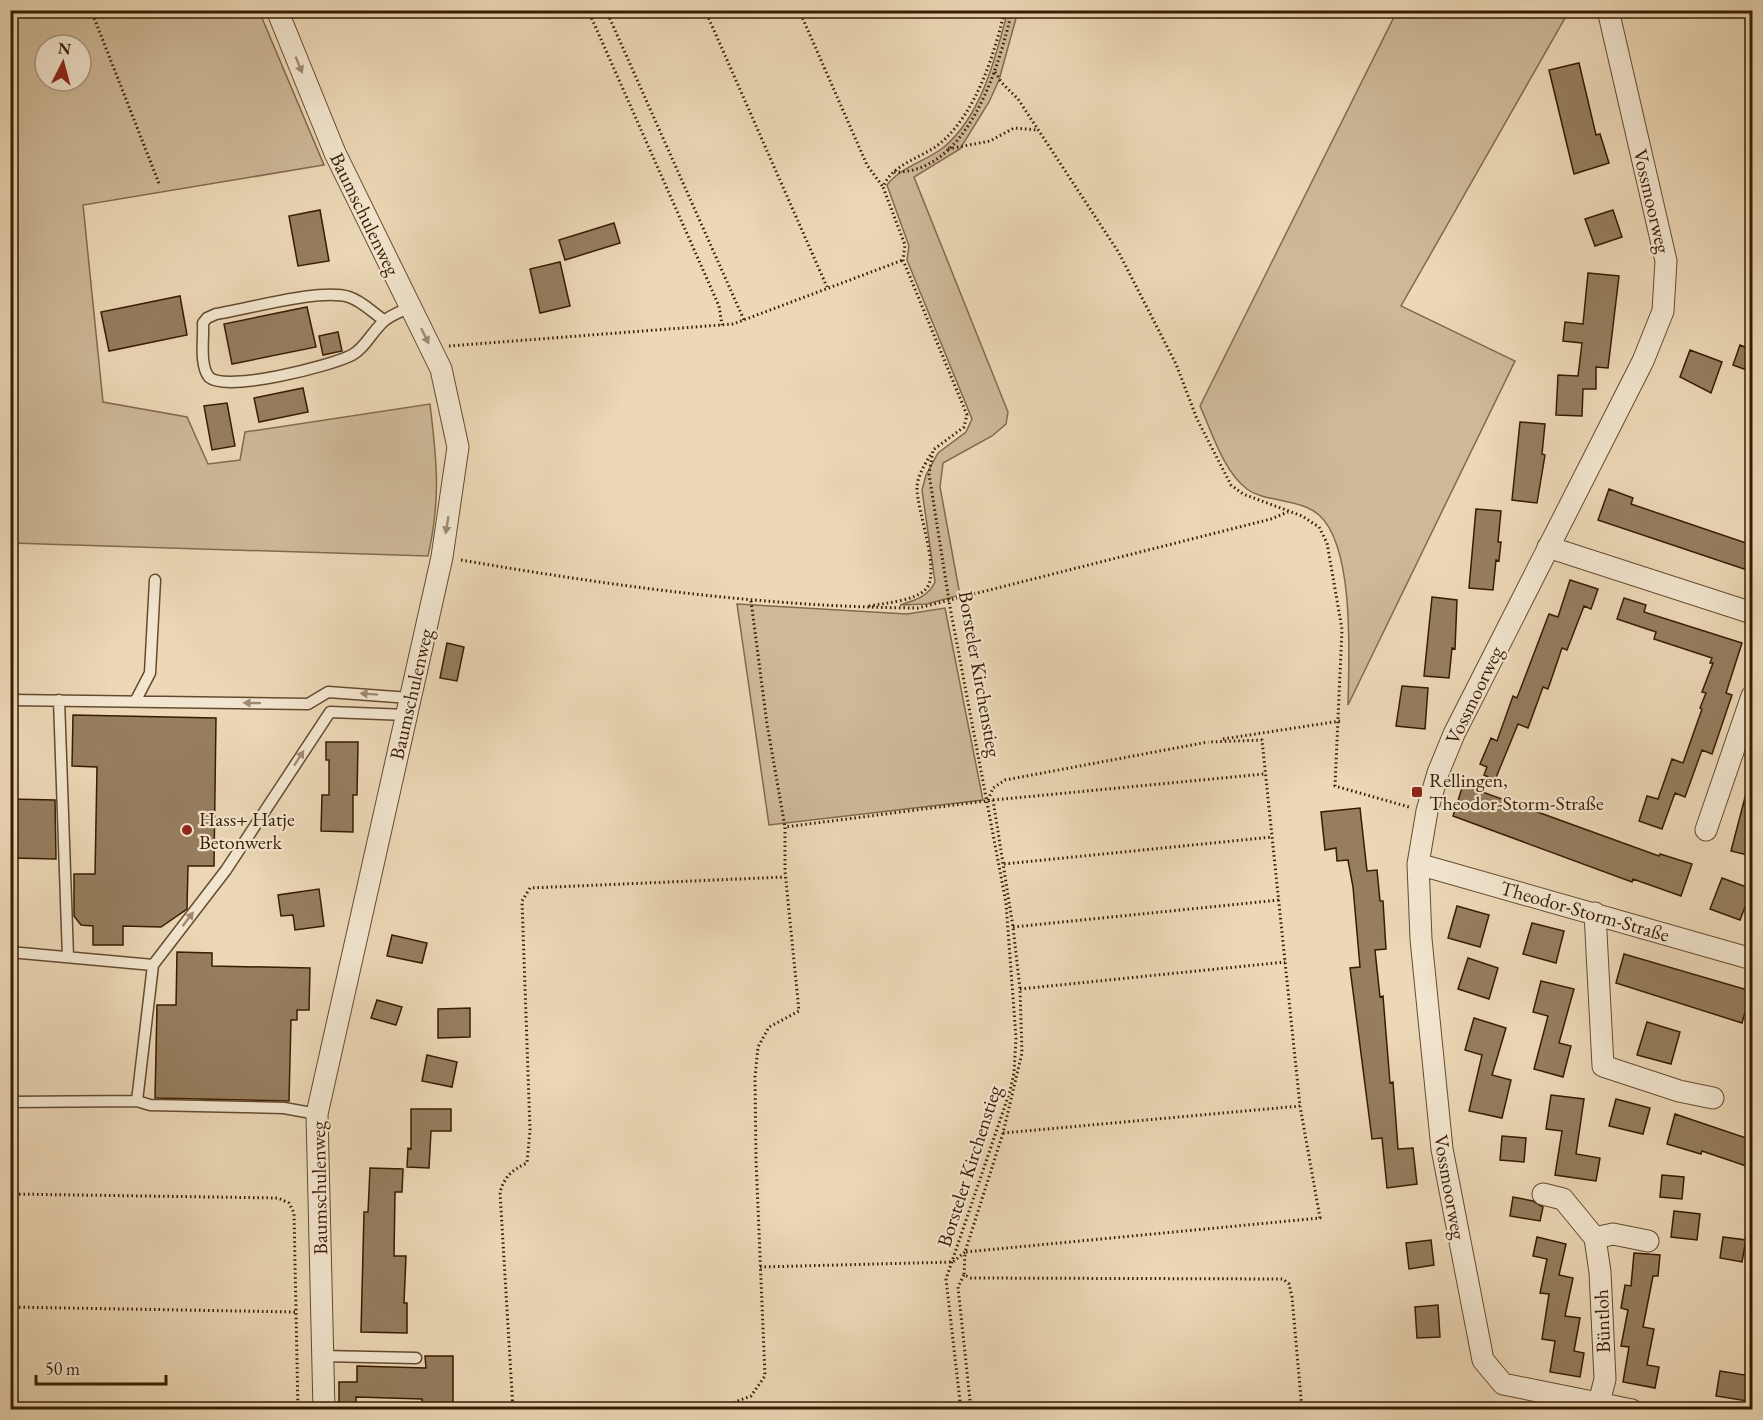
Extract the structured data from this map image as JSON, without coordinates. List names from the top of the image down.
{
  "streets": {
    "street": [
      "Vossmoorweg",
      "Baumschulenweg",
      "Theodor-Storm-Straße",
      "Büntloh"
    ],
    "path": ["Borsteler Kirchenstieg"]
  },
  "crossings": [
    ["Vossmoorweg", "Theodor-Storm-Straße"],
    ["Vossmoorweg", "Büntloh"]
  ],
  "one_way": ["Baumschulenweg"],
  "places": {
    "transit": ["Rellingen, Theodor-Storm-Straße"],
    "other": ["Hass+ Hatje Betonwerk"]
  },
  "scale_bar": "50 m",
  "north": "top"
}
